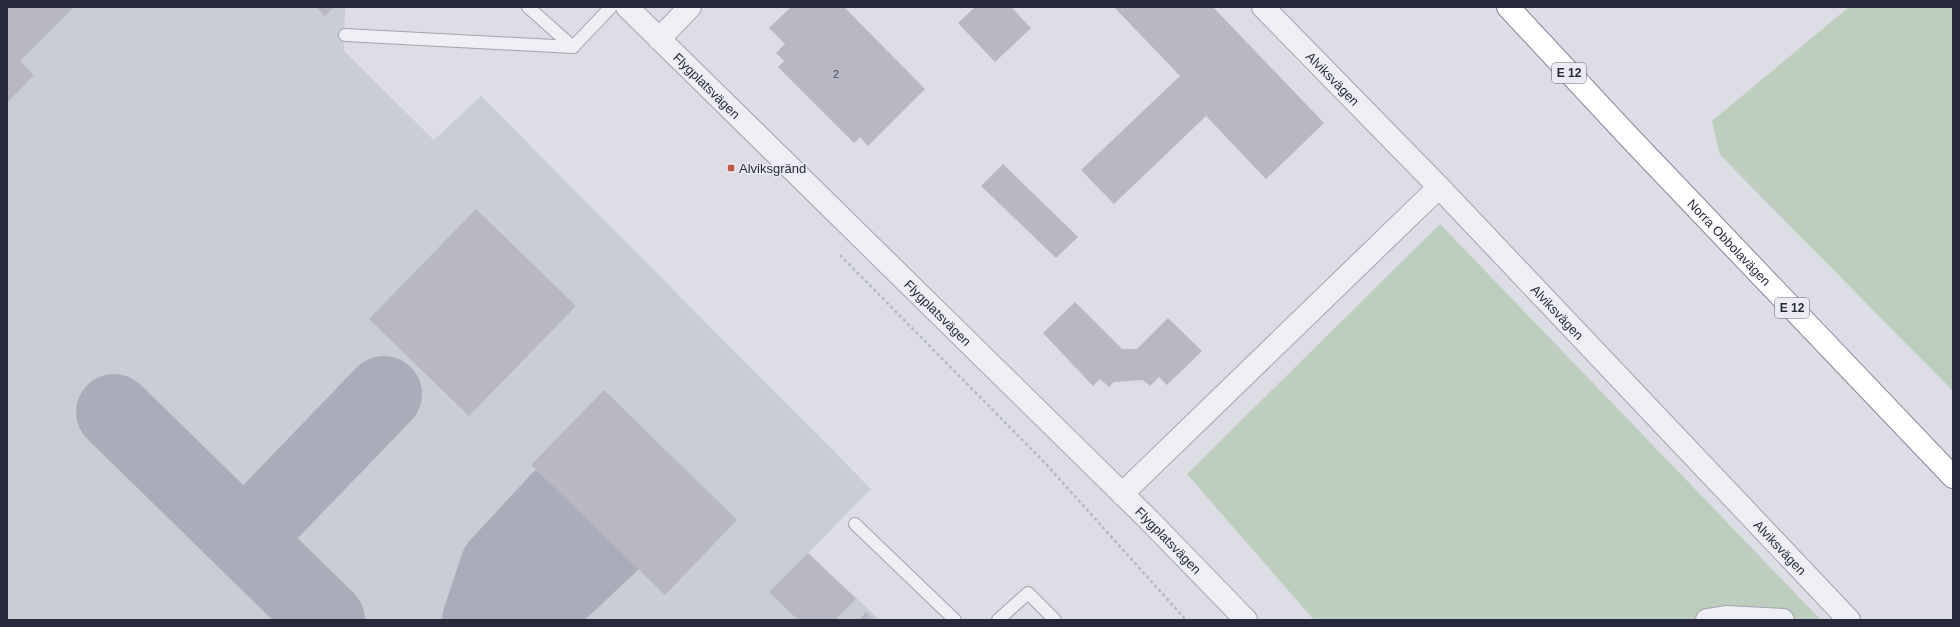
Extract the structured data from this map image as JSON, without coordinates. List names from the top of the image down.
{
  "streets": {
    "highway": ["E 12", "Norra Obbolavägen"],
    "street": ["Alviksvägen", "Flygplatsvägen"]
  },
  "places": {
    "transit": ["Alviksgränd"]
  },
  "house_numbers": ["2"]
}
